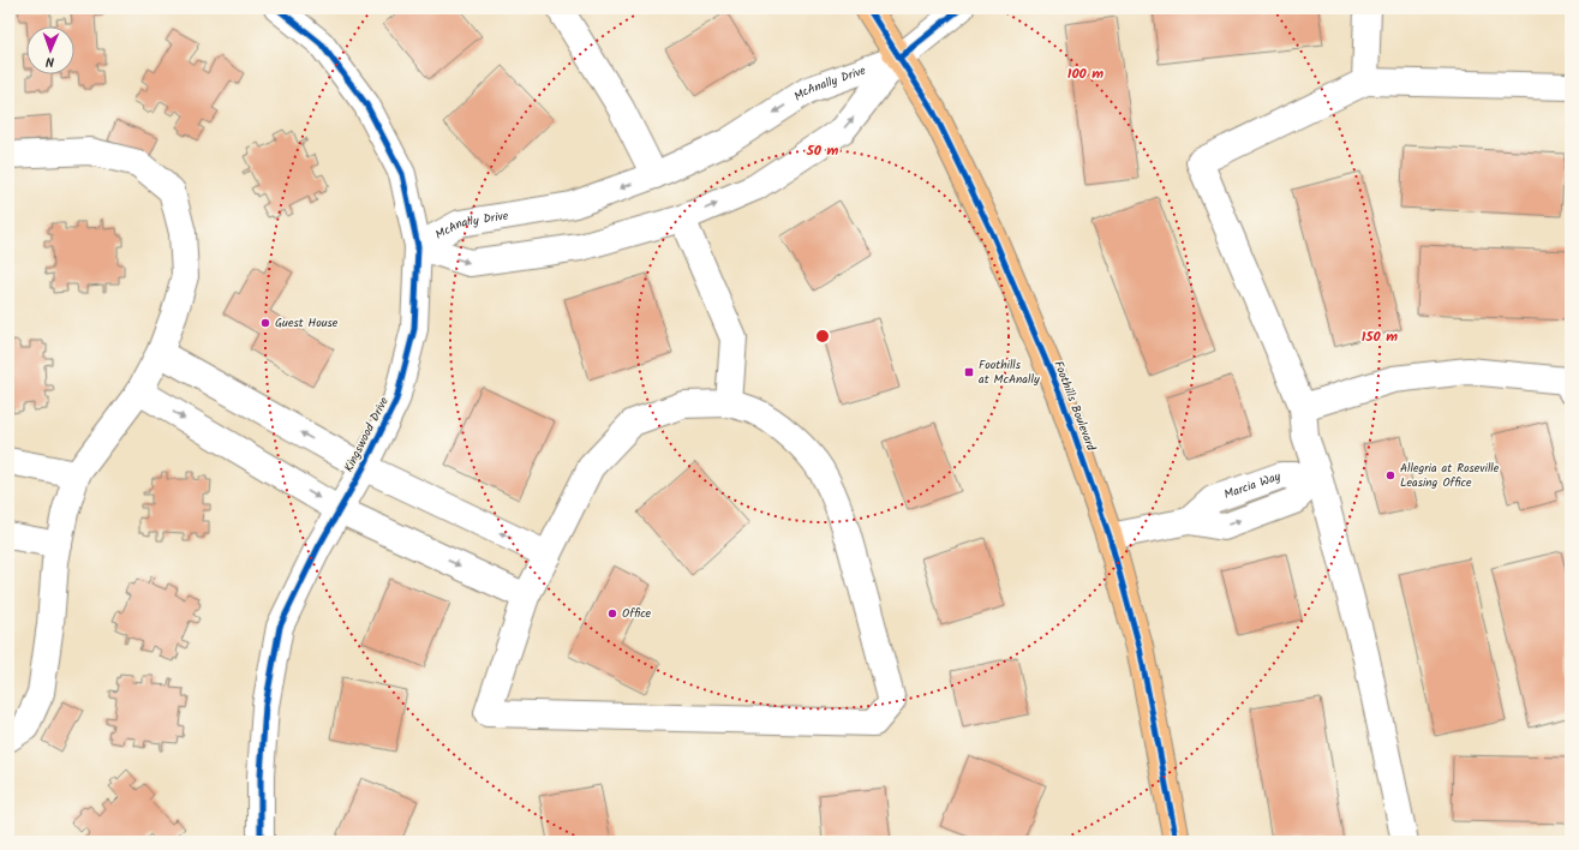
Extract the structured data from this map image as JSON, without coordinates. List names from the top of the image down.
{
  "streets": {
    "main road": ["Foothills Boulevard"],
    "street": ["McAnally Drive", "Kingswood Drive", "Marcia Way"]
  },
  "crossings": [
    ["McAnally Drive", "Foothills Boulevard"],
    ["McAnally Drive", "Kingswood Drive"],
    ["Foothills Boulevard", "Marcia Way"]
  ],
  "places": {
    "other": ["Guest House", "Allegria at Roseville Leasing Office", "Office"],
    "transit": ["Foothills at McAnally"]
  },
  "north": "bottom",
  "rings": ["100 m", "50 m", "150 m"]
}
